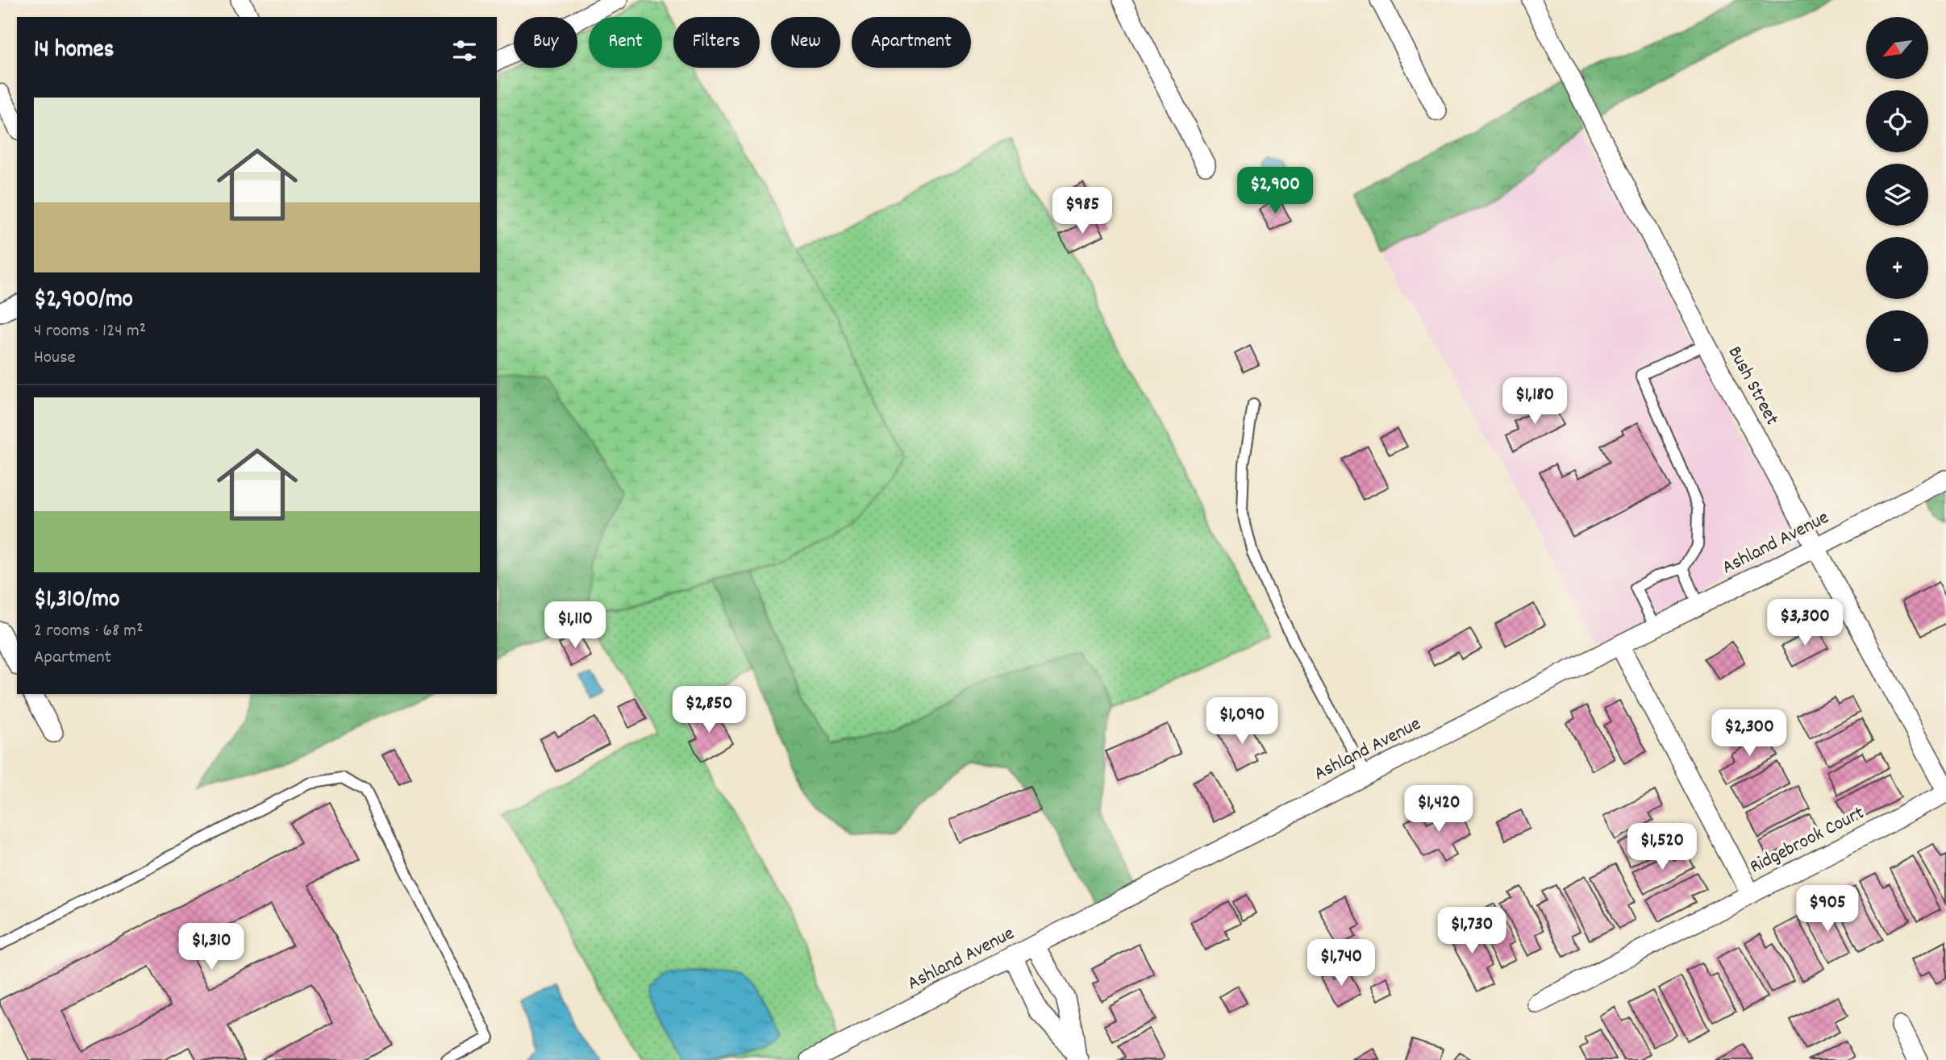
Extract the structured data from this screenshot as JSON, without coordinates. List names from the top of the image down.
{
  "streets": {
    "street": ["Bush Street", "Ashland Avenue", "Ridgebrook Court"]
  },
  "crossings": [
    ["Bush Street", "Ashland Avenue"]
  ],
  "north": "bottom left",
  "page": {
    "map_buttons": ["+", "−"],
    "chip": [
      "Buy",
      "Rent",
      "Filters",
      "New",
      "Apartment"
    ],
    "heading": "14 homes",
    "list": [
      {
        "name": "$2,900/mo",
        "note": "4 rooms · 124 m² · House"
      },
      {
        "name": "$1,310/mo",
        "note": "2 rooms · 68 m² · Apartment"
      }
    ],
    "price": [
      "$2,900",
      "$985",
      "$1,180",
      "$3,300",
      "$1,110",
      "$2,850",
      "$1,090",
      "$2,300",
      "$1,420",
      "$1,520",
      "$905",
      "$1,730",
      "$1,310",
      "$1,740"
    ]
  }
}
